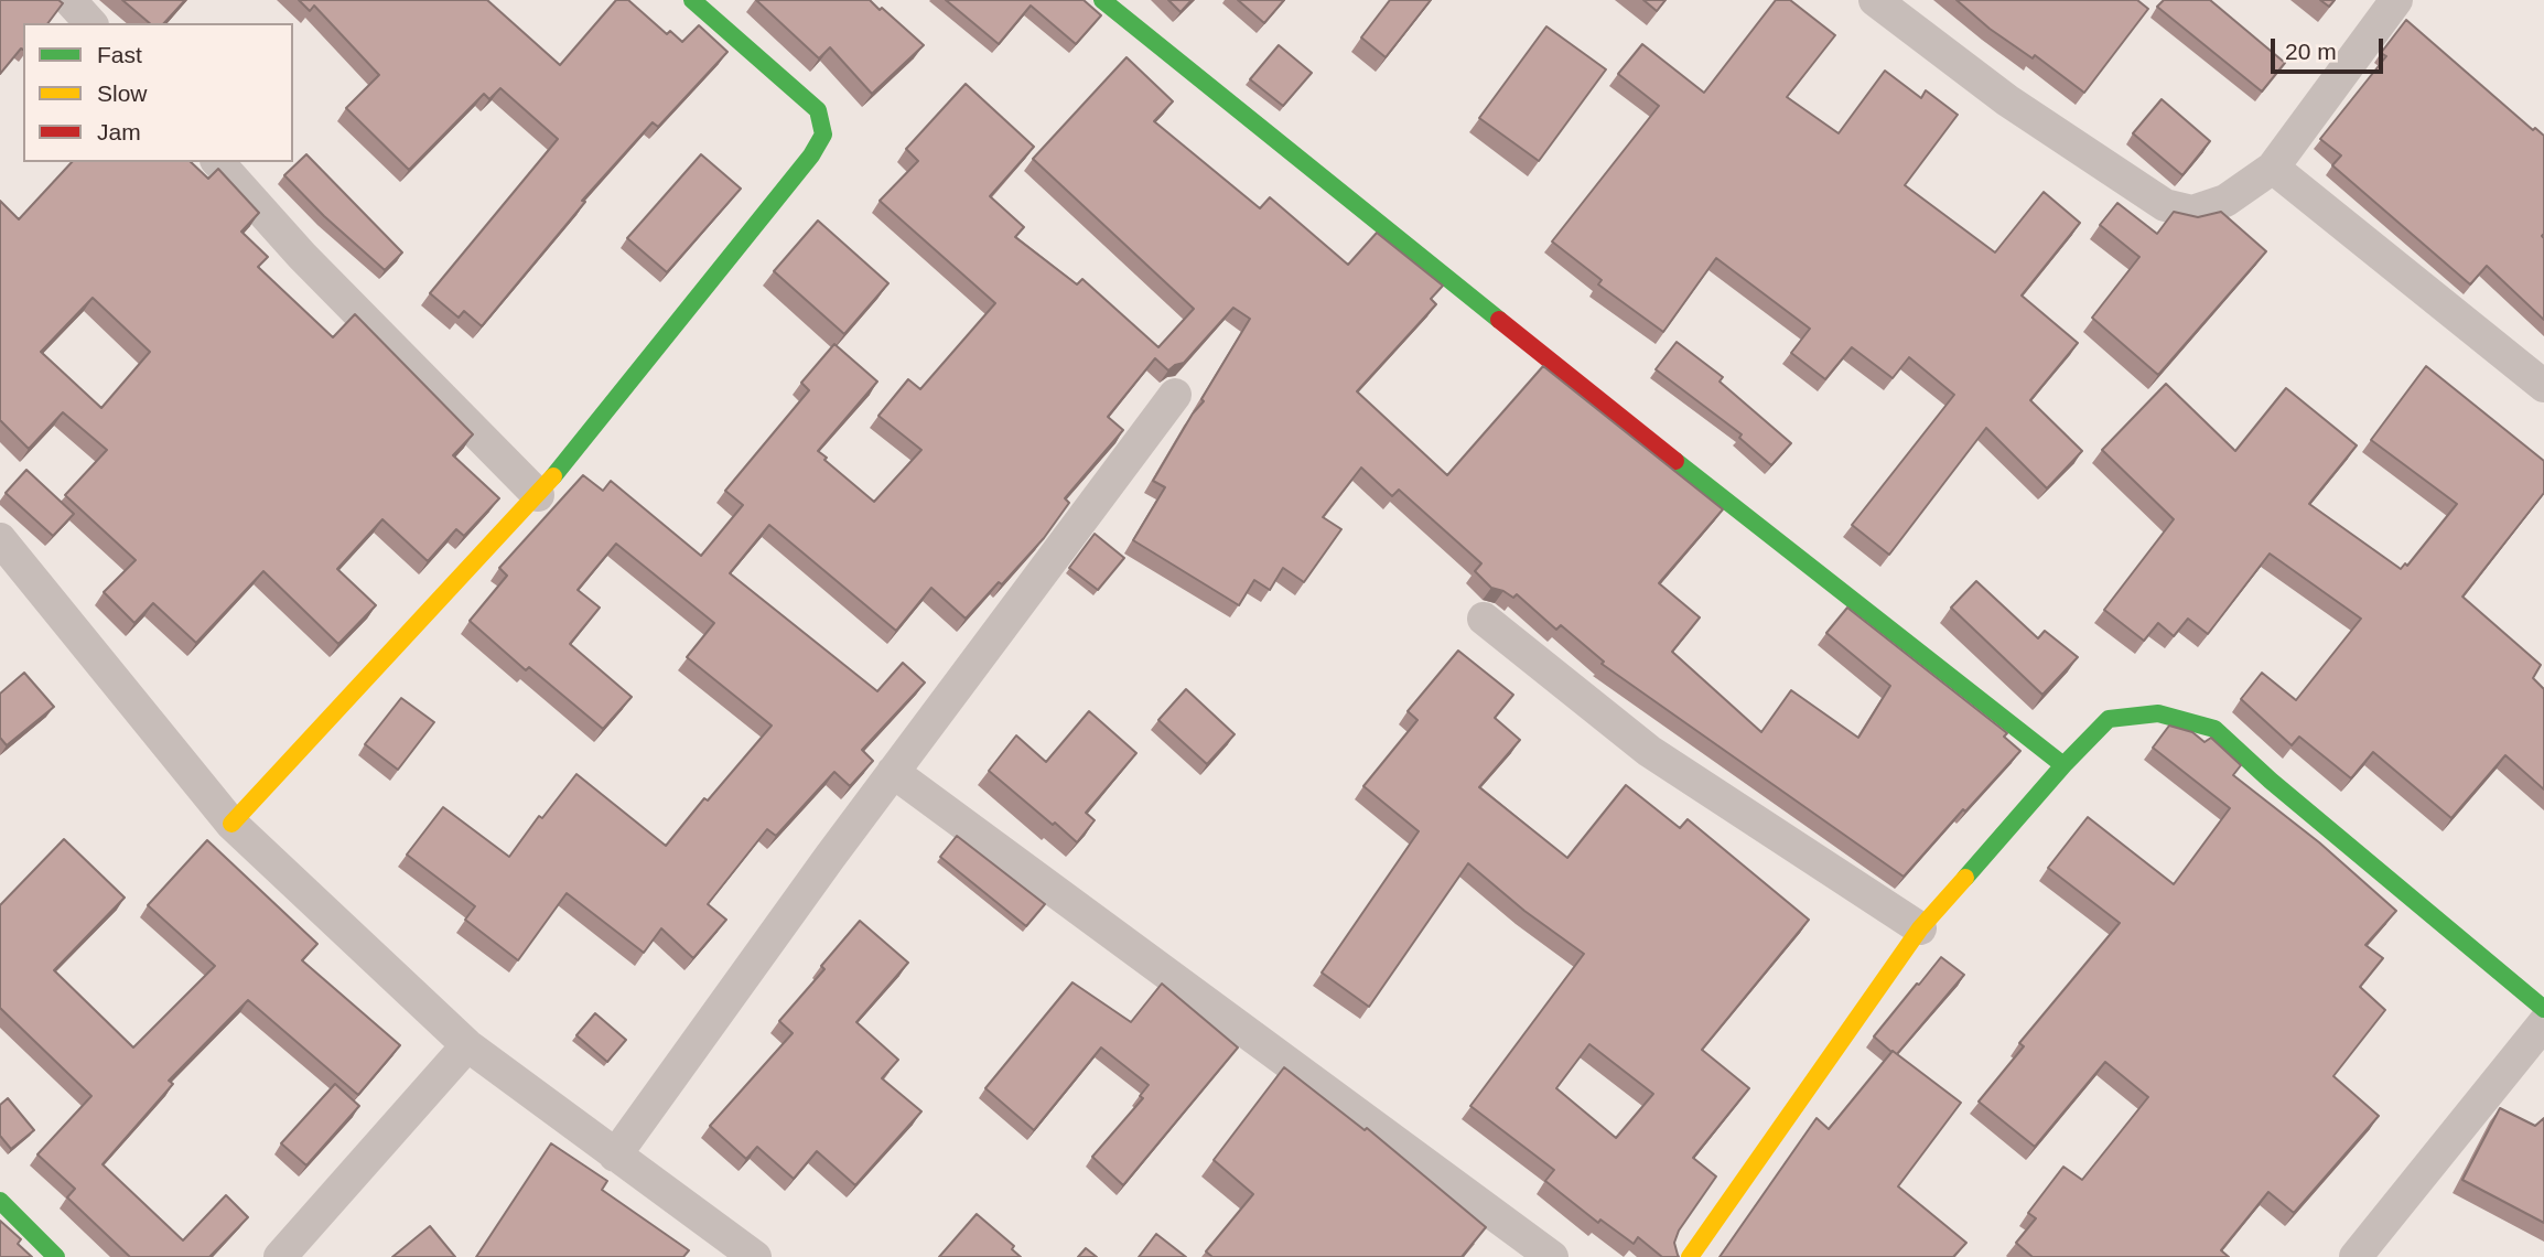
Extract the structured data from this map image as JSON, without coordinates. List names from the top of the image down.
{
  "legend": ["Fast", "Slow", "Jam"],
  "scale_bar": "20 m"
}
